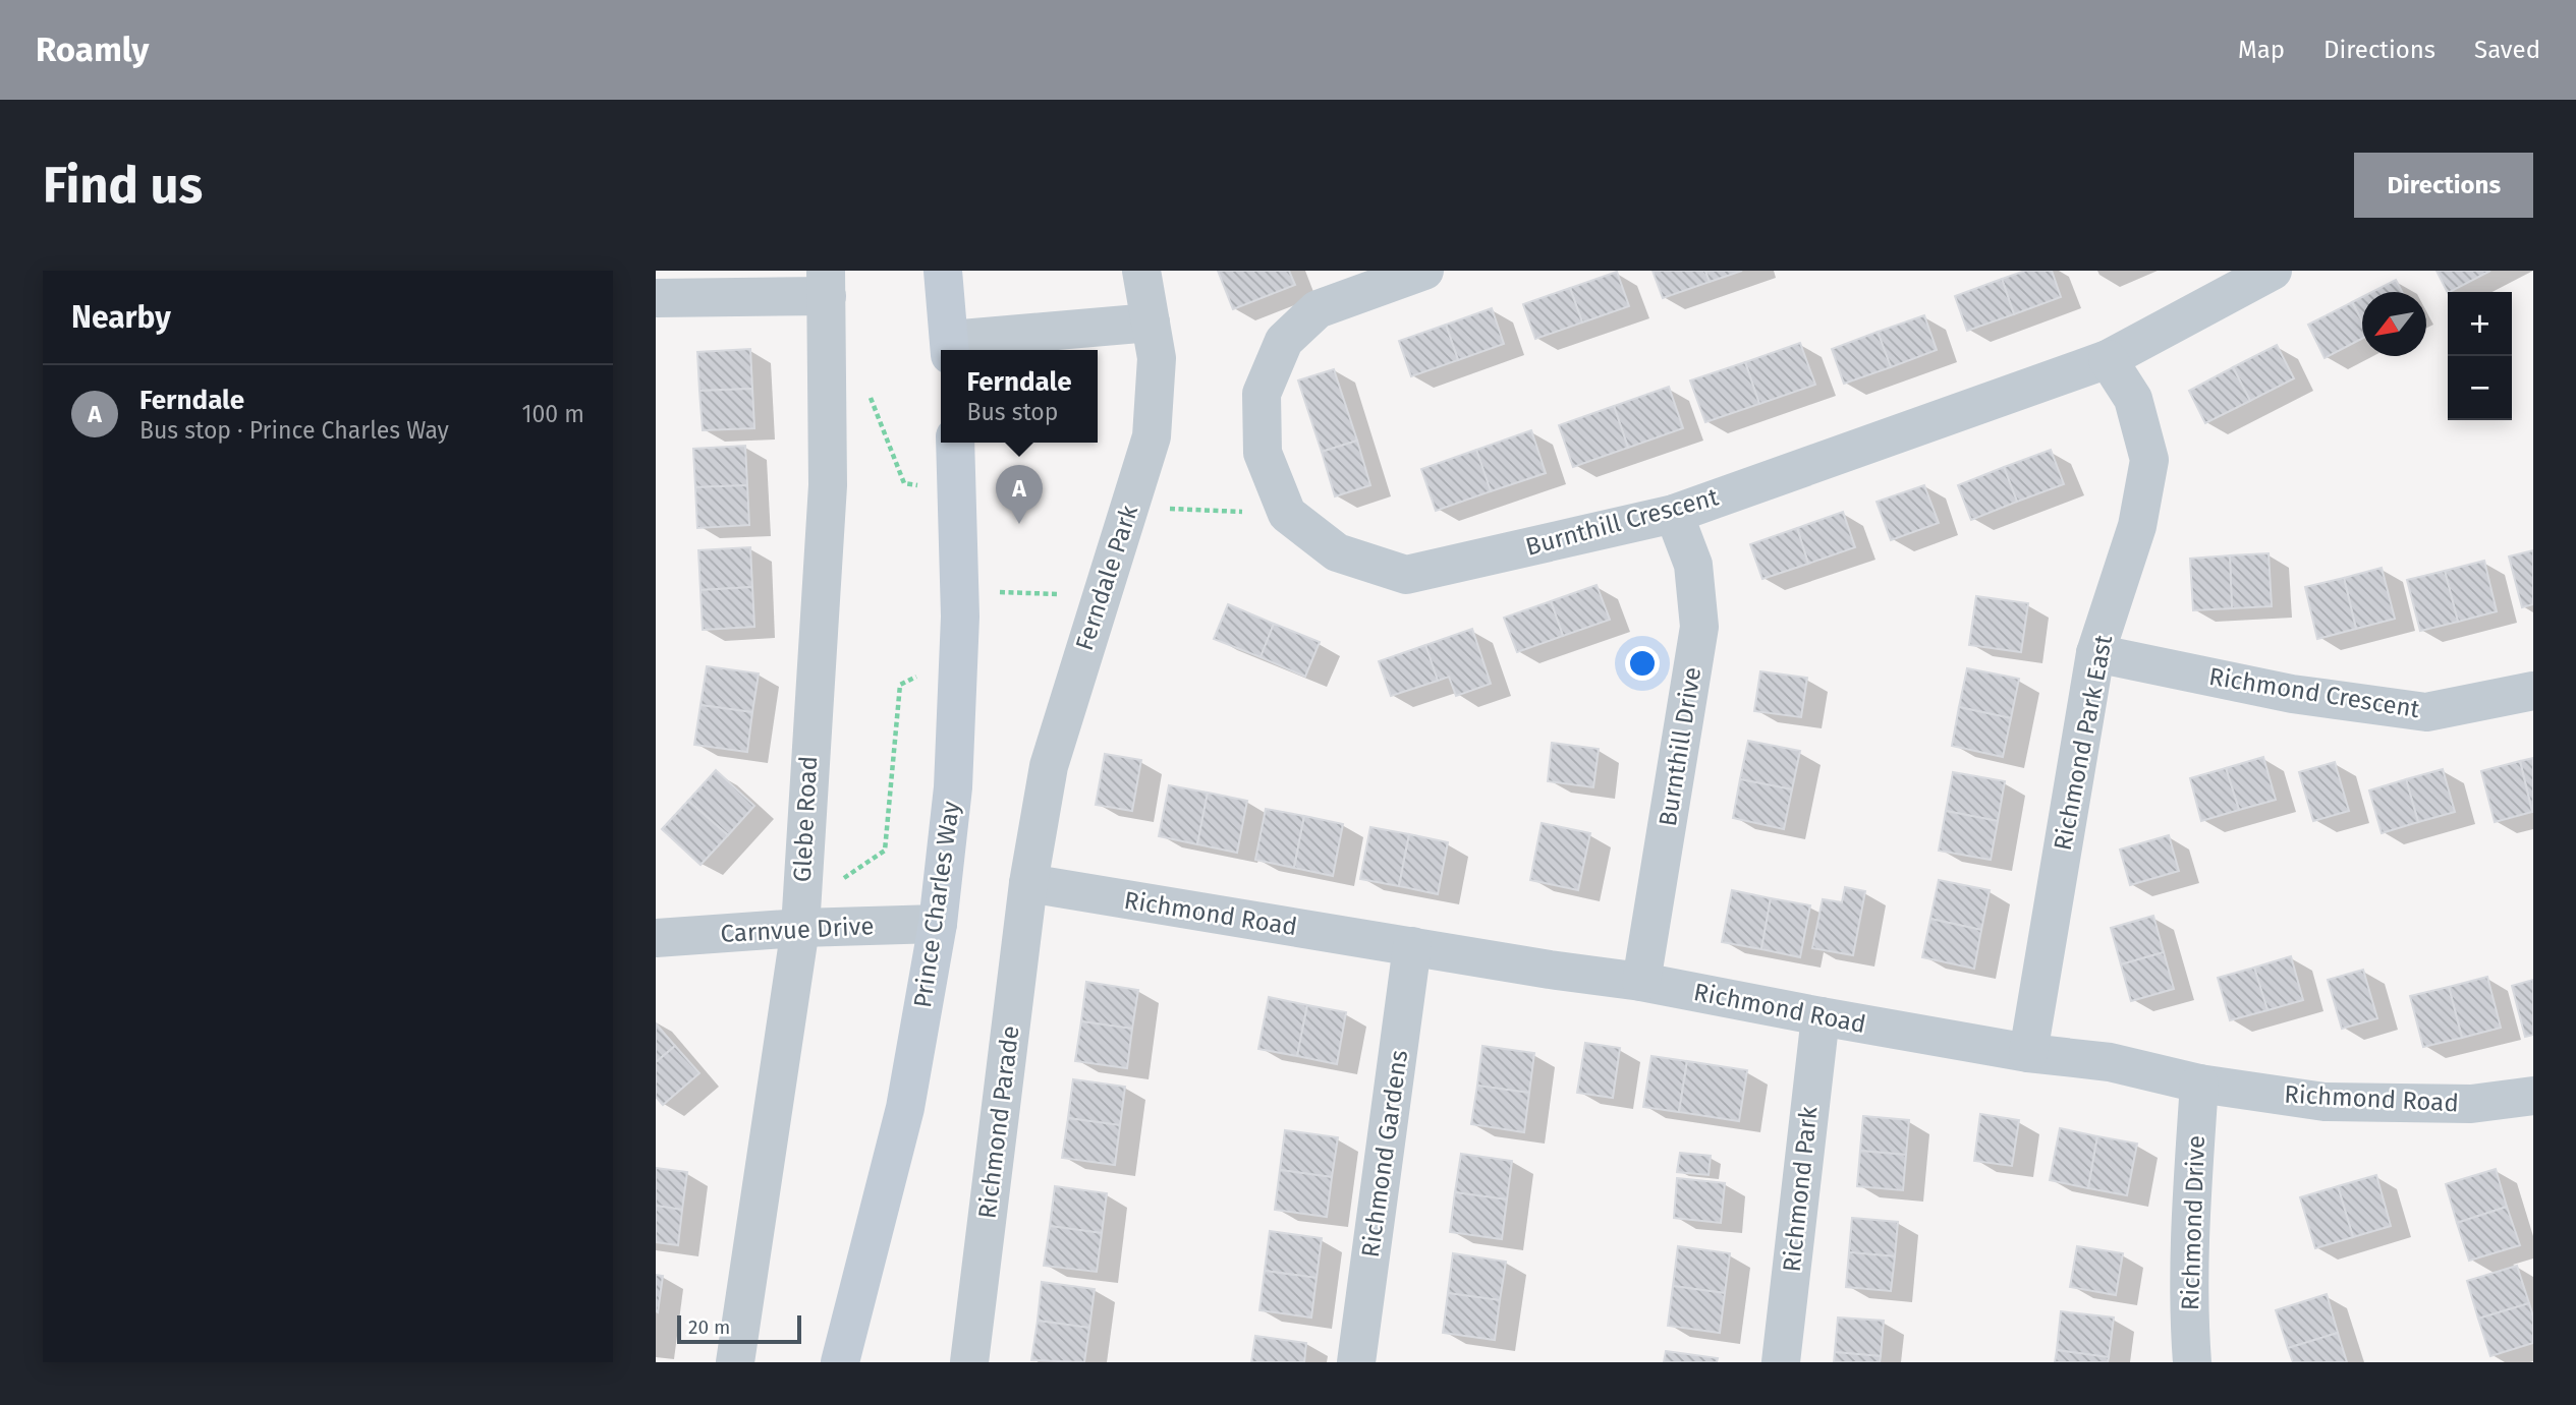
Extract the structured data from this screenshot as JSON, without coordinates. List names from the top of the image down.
{
  "streets": {
    "street": [
      "Burnthill Crescent",
      "Ferndale Park",
      "Richmond Crescent",
      "Richmond Park East",
      "Burnthill Drive",
      "Glebe Road",
      "Prince Charles Way",
      "Richmond Road",
      "Carnvue Drive",
      "Richmond Parade",
      "Richmond Gardens",
      "Richmond Park",
      "Richmond Drive"
    ]
  },
  "crossings": [
    ["Burnthill Crescent", "Richmond Park East"],
    ["Burnthill Crescent", "Burnthill Drive"],
    ["Ferndale Park", "Richmond Road"],
    ["Ferndale Park", "Richmond Parade"],
    ["Richmond Crescent", "Richmond Park East"],
    ["Richmond Park East", "Richmond Road"],
    ["Burnthill Drive", "Richmond Road"],
    ["Glebe Road", "Carnvue Drive"],
    ["Prince Charles Way", "Carnvue Drive"],
    ["Richmond Road", "Richmond Parade"],
    ["Richmond Road", "Richmond Gardens"],
    ["Richmond Road", "Richmond Park"],
    ["Richmond Road", "Richmond Drive"]
  ],
  "scale_bar": "20 m",
  "north": "bottom left",
  "page": {
    "header": "Roamly",
    "nav": ["Map", "Directions", "Saved"],
    "buttons": "Directions",
    "title": "Find us",
    "heading": "Nearby",
    "map_buttons": ["+", "−"],
    "popup": ["Ferndale", "Bus stop"],
    "list": [
      {
        "mark": "A",
        "name": "Ferndale",
        "note": "Bus stop · Prince Charles Way",
        "value": "100 m"
      }
    ],
    "pins": "A",
    "scale": "20 m"
  }
}
